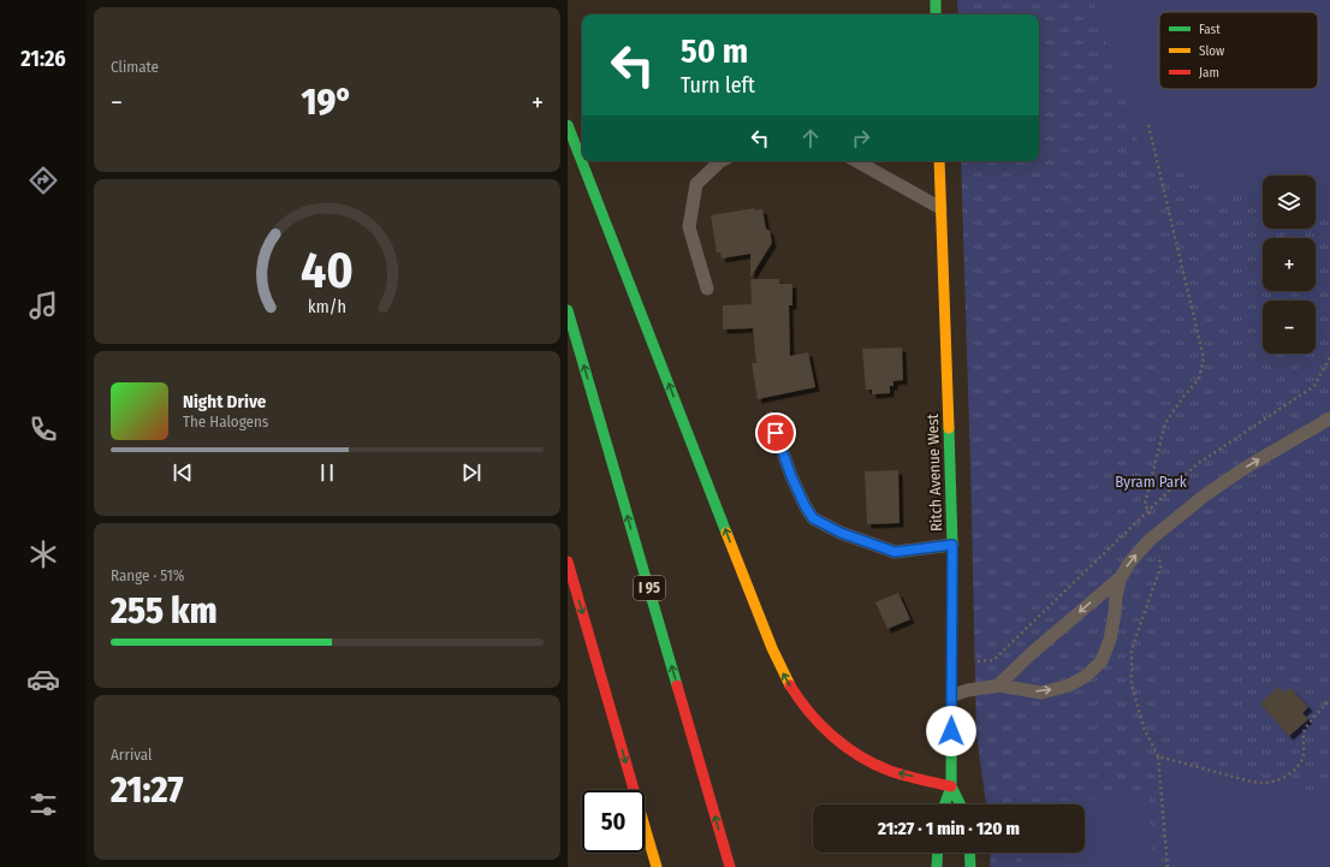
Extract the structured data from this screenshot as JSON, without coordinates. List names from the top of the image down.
{
  "streets": {
    "main road": ["Ritch Avenue West", "I 95"]
  },
  "parks": ["Byram Park"],
  "legend": ["Fast", "Slow", "Jam"],
  "page": {
    "tabs": "21:26",
    "tile": [
      "Climate",
      ["Range · 51%", "255 km"],
      ["Arrival", "21:27"]
    ],
    "turn": ["50 m", "Turn left"],
    "heat": ["−", "19°", "+"],
    "map_buttons": ["+", "−"],
    "song": ["Night Drive", "The Halogens"],
    "limit": "50",
    "trip": "21:27 · 1 min · 120 m",
    "gauge": ["40", "km/h"]
  }
}
